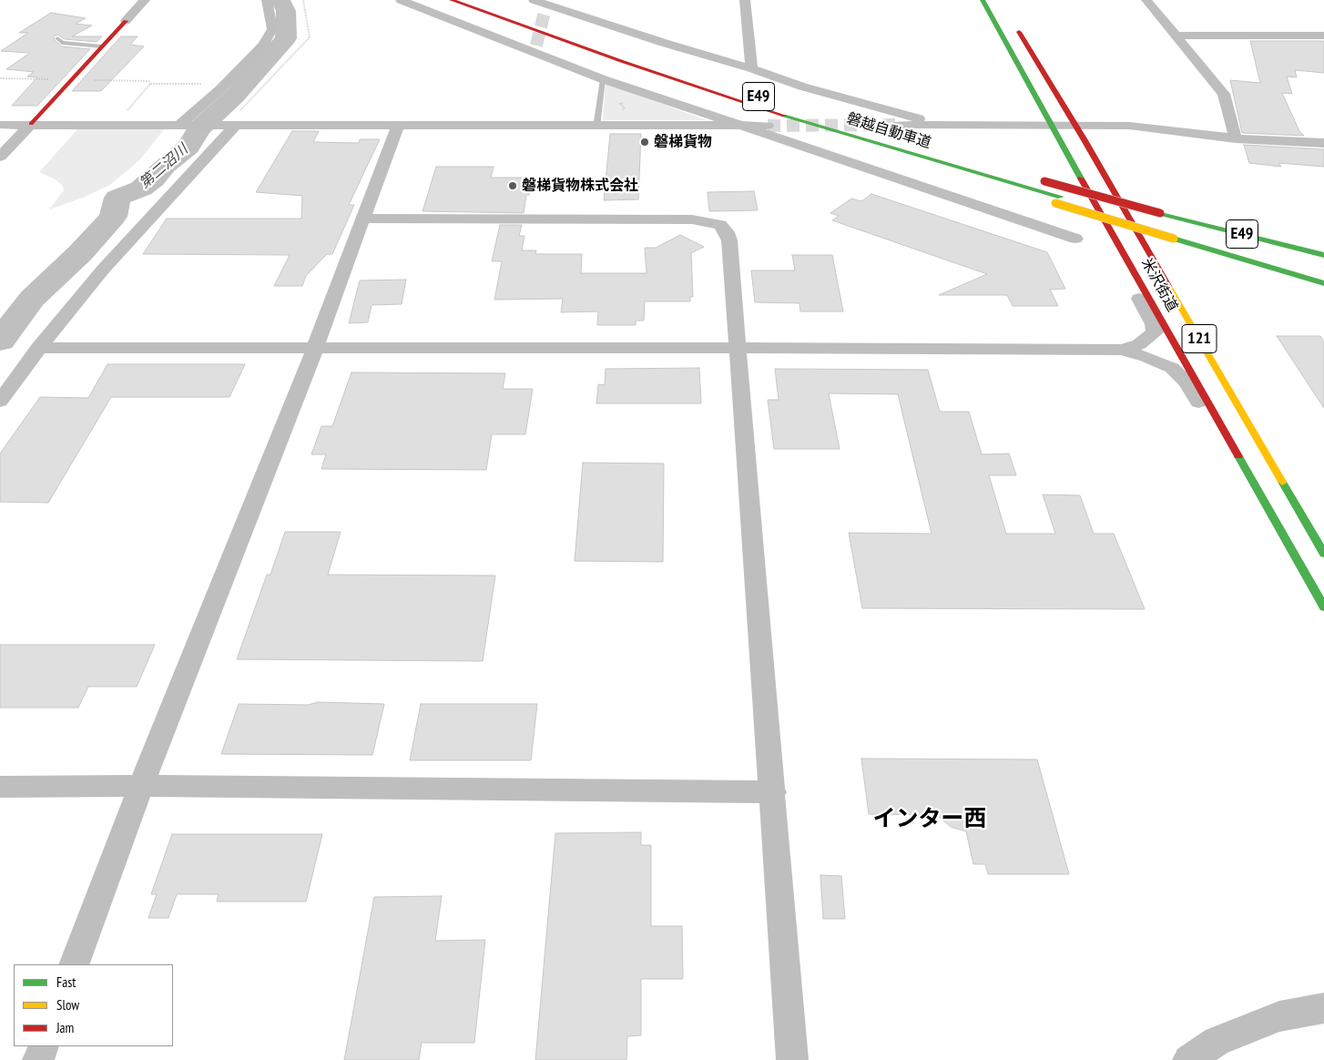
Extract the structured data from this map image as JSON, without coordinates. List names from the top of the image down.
{
  "streets": {
    "main road": [
      "E49",
      "磐越自動車道",
      "米沢街道",
      "121"
    ]
  },
  "districts": ["インター西"],
  "water": ["第二沼川"],
  "places": ["磐梯貨物", "磐梯貨物株式会社"],
  "legend": ["Fast", "Slow", "Jam"]
}
